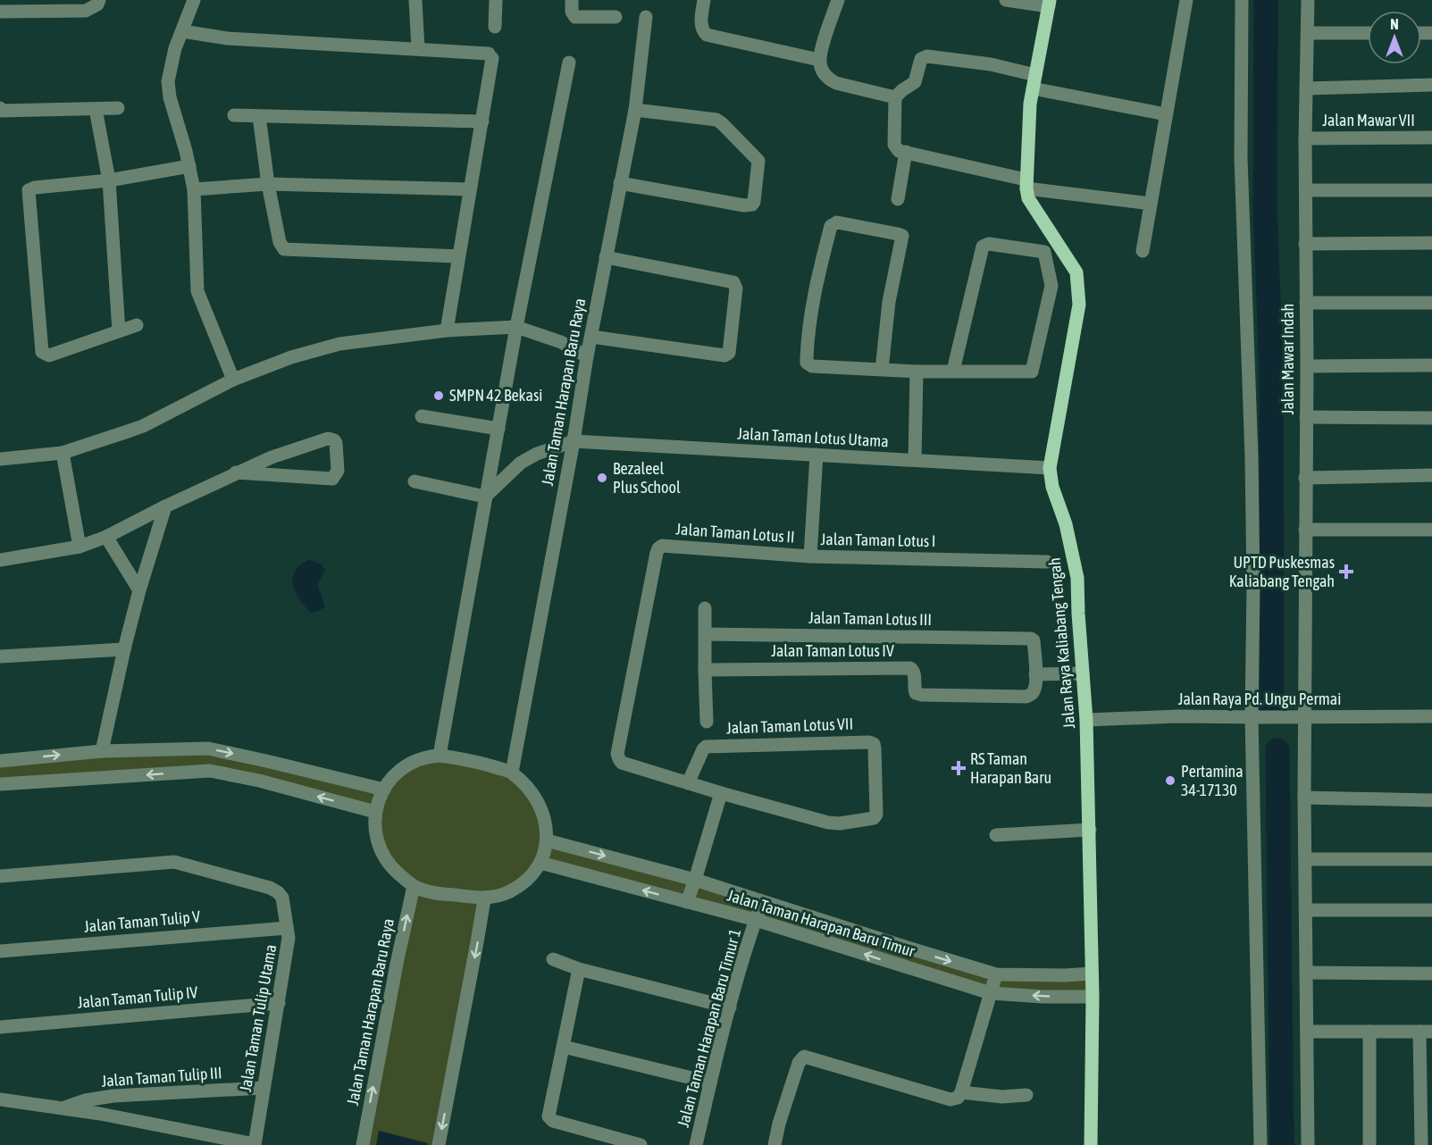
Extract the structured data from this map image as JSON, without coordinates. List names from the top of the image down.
{
  "streets": {
    "main road": ["Jalan Raya Kaliabang Tengah"],
    "street": [
      "Jalan Mawar VII",
      "Jalan Mawar Indah",
      "Jalan Taman Harapan Baru Raya",
      "Jalan Taman Lotus Utama",
      "Jalan Taman Lotus II",
      "Jalan Taman Lotus I",
      "Jalan Taman Lotus III",
      "Jalan Taman Lotus IV",
      "Jalan Raya Pd. Ungu Permai",
      "Jalan Taman Lotus VII",
      "Jalan Taman Tulip V",
      "Jalan Taman Harapan Baru Timur",
      "Jalan Taman Tulip IV",
      "Jalan Taman Tulip Utama",
      "Jalan Taman Harapan Baru Timur 1",
      "Jalan Taman Tulip III"
    ]
  },
  "crossings": [
    ["Jalan Mawar VII", "Jalan Mawar Indah"],
    ["Jalan Mawar Indah", "Jalan Raya Pd. Ungu Permai"],
    ["Jalan Taman Harapan Baru Raya", "Jalan Taman Lotus Utama"],
    ["Jalan Taman Harapan Baru Raya", "Jalan Taman Harapan Baru Timur"],
    ["Jalan Taman Lotus Utama", "Jalan Taman Lotus I"],
    ["Jalan Taman Lotus Utama", "Jalan Raya Kaliabang Tengah"],
    ["Jalan Taman Lotus II", "Jalan Taman Lotus I"],
    ["Jalan Taman Lotus II", "Jalan Taman Lotus VII"],
    ["Jalan Taman Lotus III", "Jalan Taman Lotus IV"],
    ["Jalan Raya Kaliabang Tengah", "Jalan Raya Pd. Ungu Permai"],
    ["Jalan Raya Kaliabang Tengah", "Jalan Taman Harapan Baru Timur"],
    ["Jalan Taman Tulip V", "Jalan Taman Tulip Utama"],
    ["Jalan Taman Harapan Baru Timur", "Jalan Taman Harapan Baru Timur 1"],
    ["Jalan Taman Tulip IV", "Jalan Taman Tulip Utama"],
    ["Jalan Taman Tulip Utama", "Jalan Taman Tulip III"]
  ],
  "places": {
    "other": ["SMPN 42 Bekasi", "Bezaleel Plus School", "Pertamina 34-17130"],
    "health": ["UPTD Puskesmas Kaliabang Tengah", "RS Taman Harapan Baru"]
  },
  "north": "top"
}
